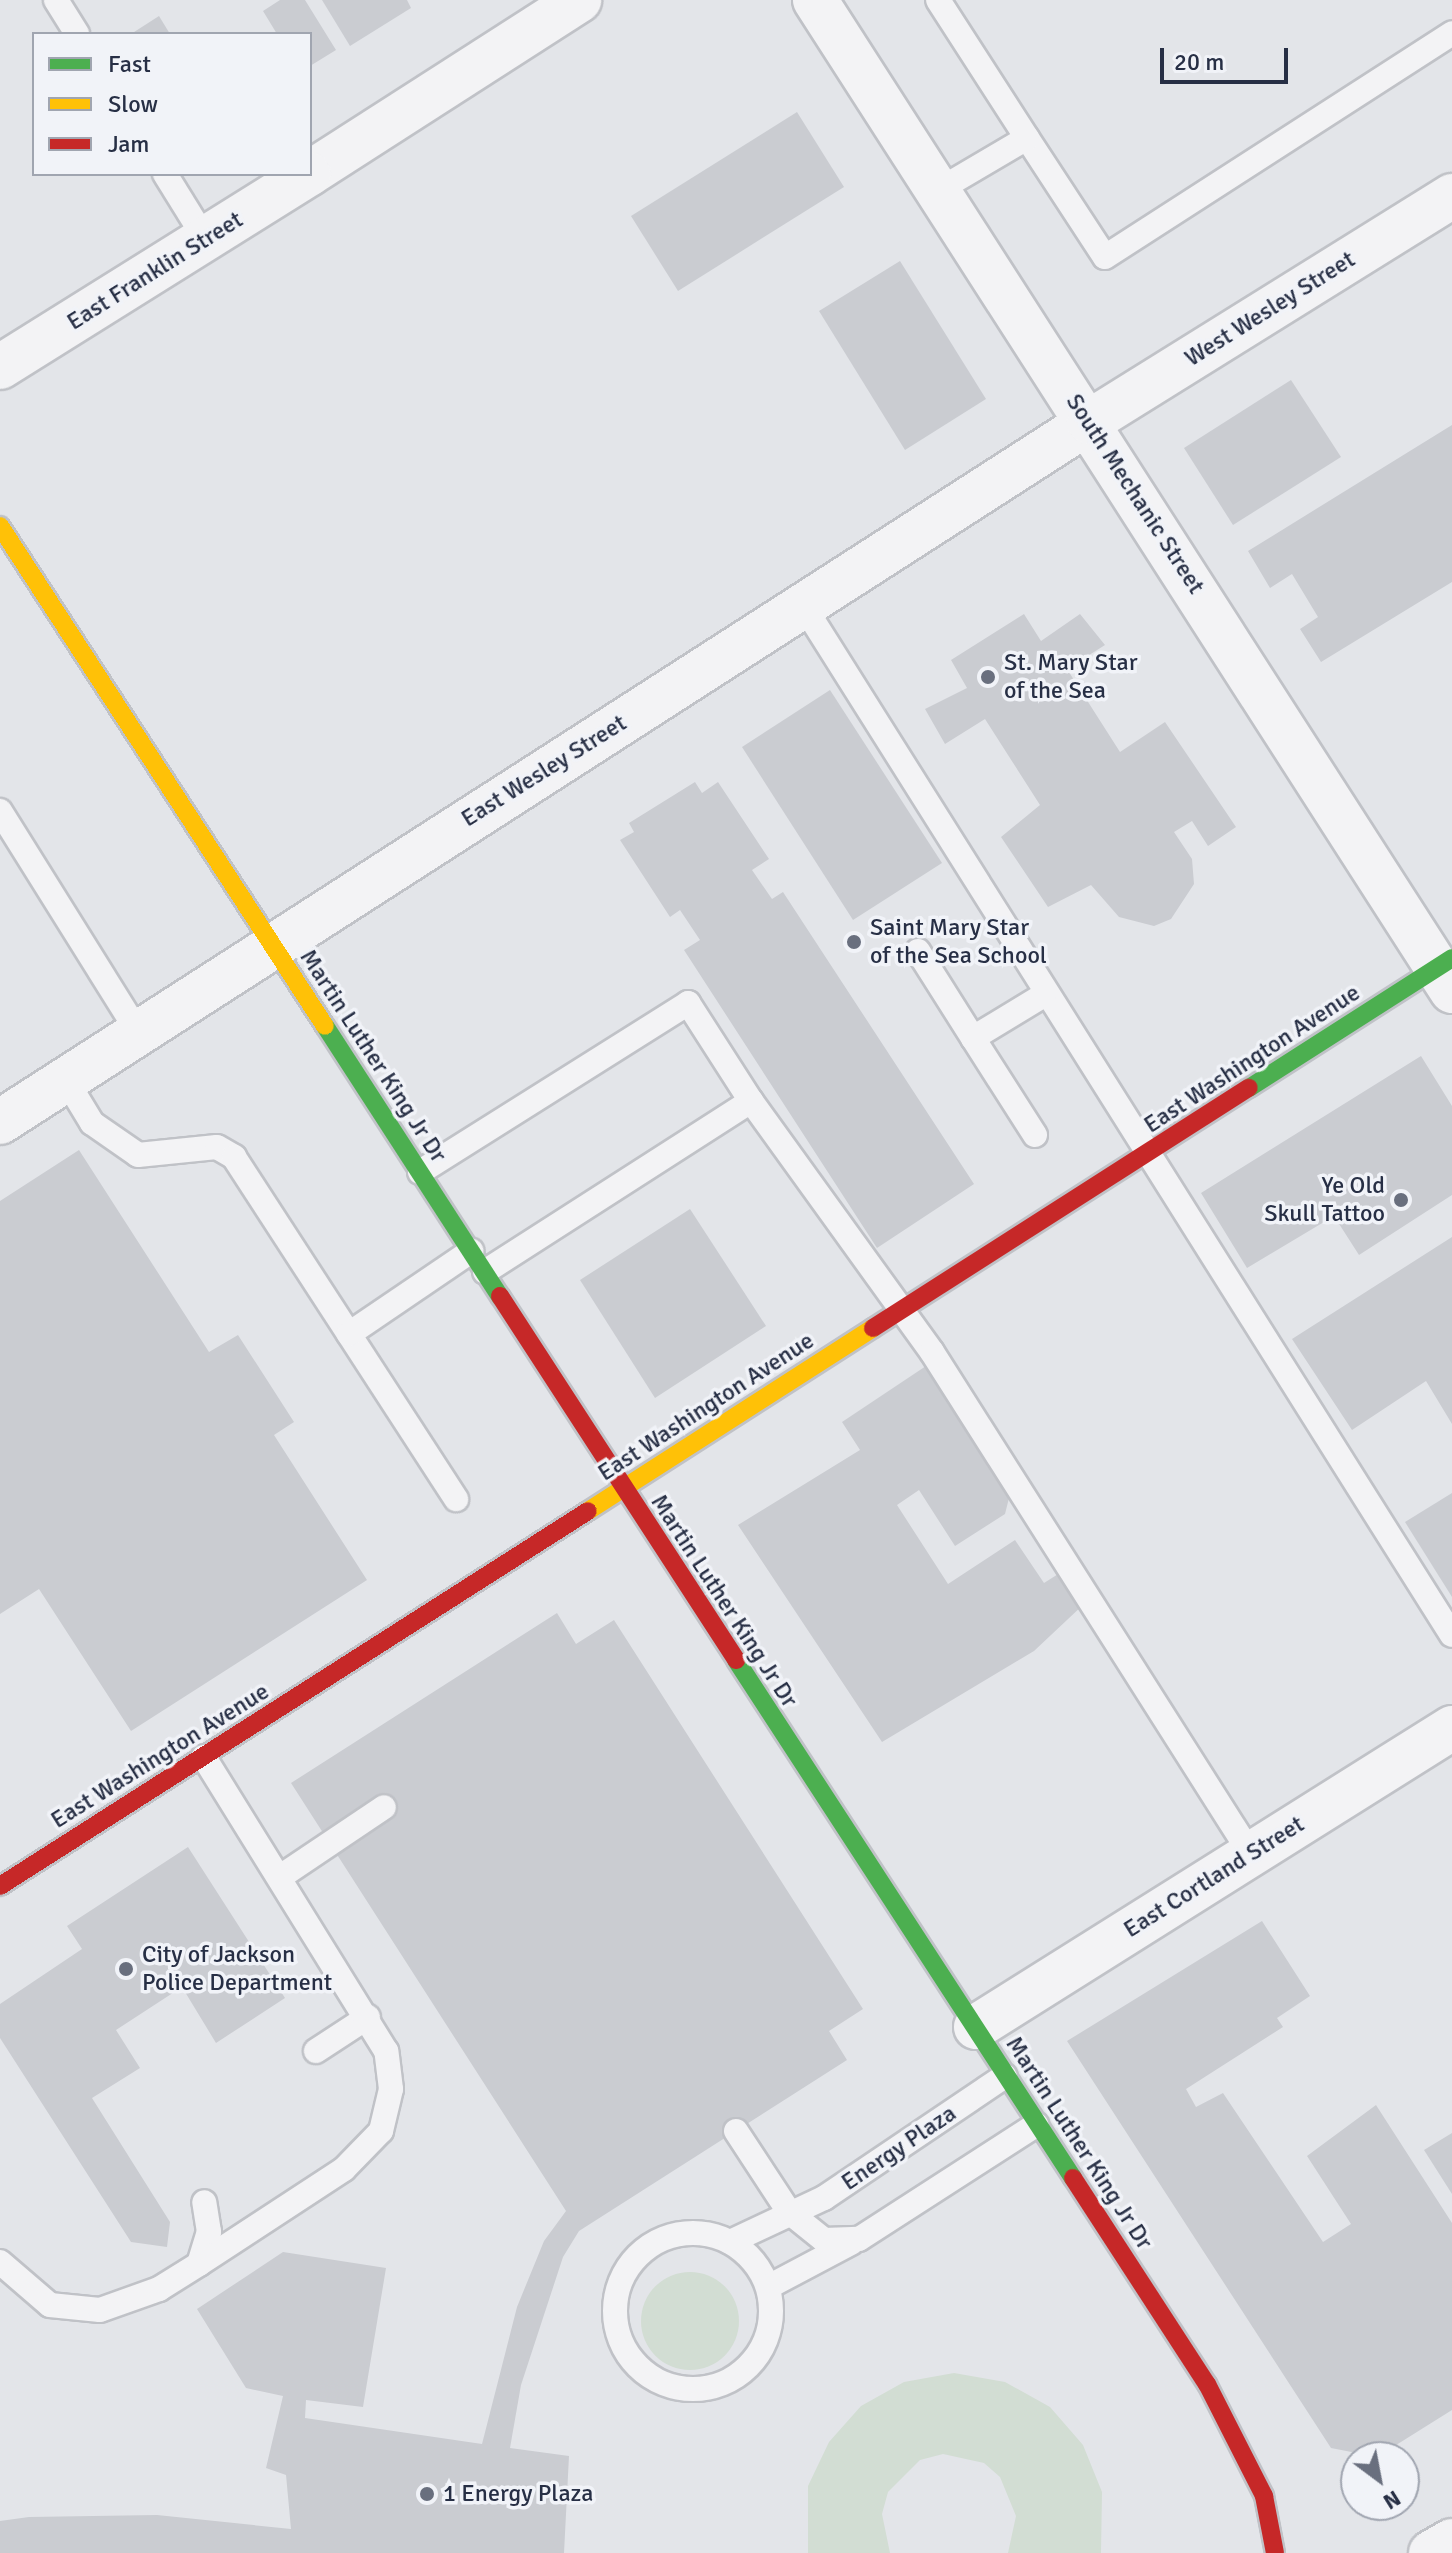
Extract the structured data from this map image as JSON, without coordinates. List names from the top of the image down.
{
  "streets": {
    "main road": ["Martin Luther King Jr Dr", "East Washington Avenue"],
    "street": [
      "East Franklin Street",
      "West Wesley Street",
      "South Mechanic Street",
      "East Wesley Street",
      "East Cortland Street"
    ],
    "lane": ["Energy Plaza"]
  },
  "crossings": [
    ["West Wesley Street", "South Mechanic Street"],
    ["West Wesley Street", "East Wesley Street"],
    ["South Mechanic Street", "East Wesley Street"],
    ["South Mechanic Street", "East Washington Avenue"],
    ["East Wesley Street", "Martin Luther King Jr Dr"],
    ["Martin Luther King Jr Dr", "East Washington Avenue"],
    ["Martin Luther King Jr Dr", "East Cortland Street"],
    ["Martin Luther King Jr Dr", "Energy Plaza"]
  ],
  "places": [
    "St. Mary Star of the Sea",
    "Saint Mary Star of the Sea School",
    "Ye Old Skull Tattoo",
    "City of Jackson Police Department",
    "1 Energy Plaza"
  ],
  "legend": ["Fast", "Slow", "Jam"],
  "scale_bar": "20 m",
  "north": "bottom right"
}
